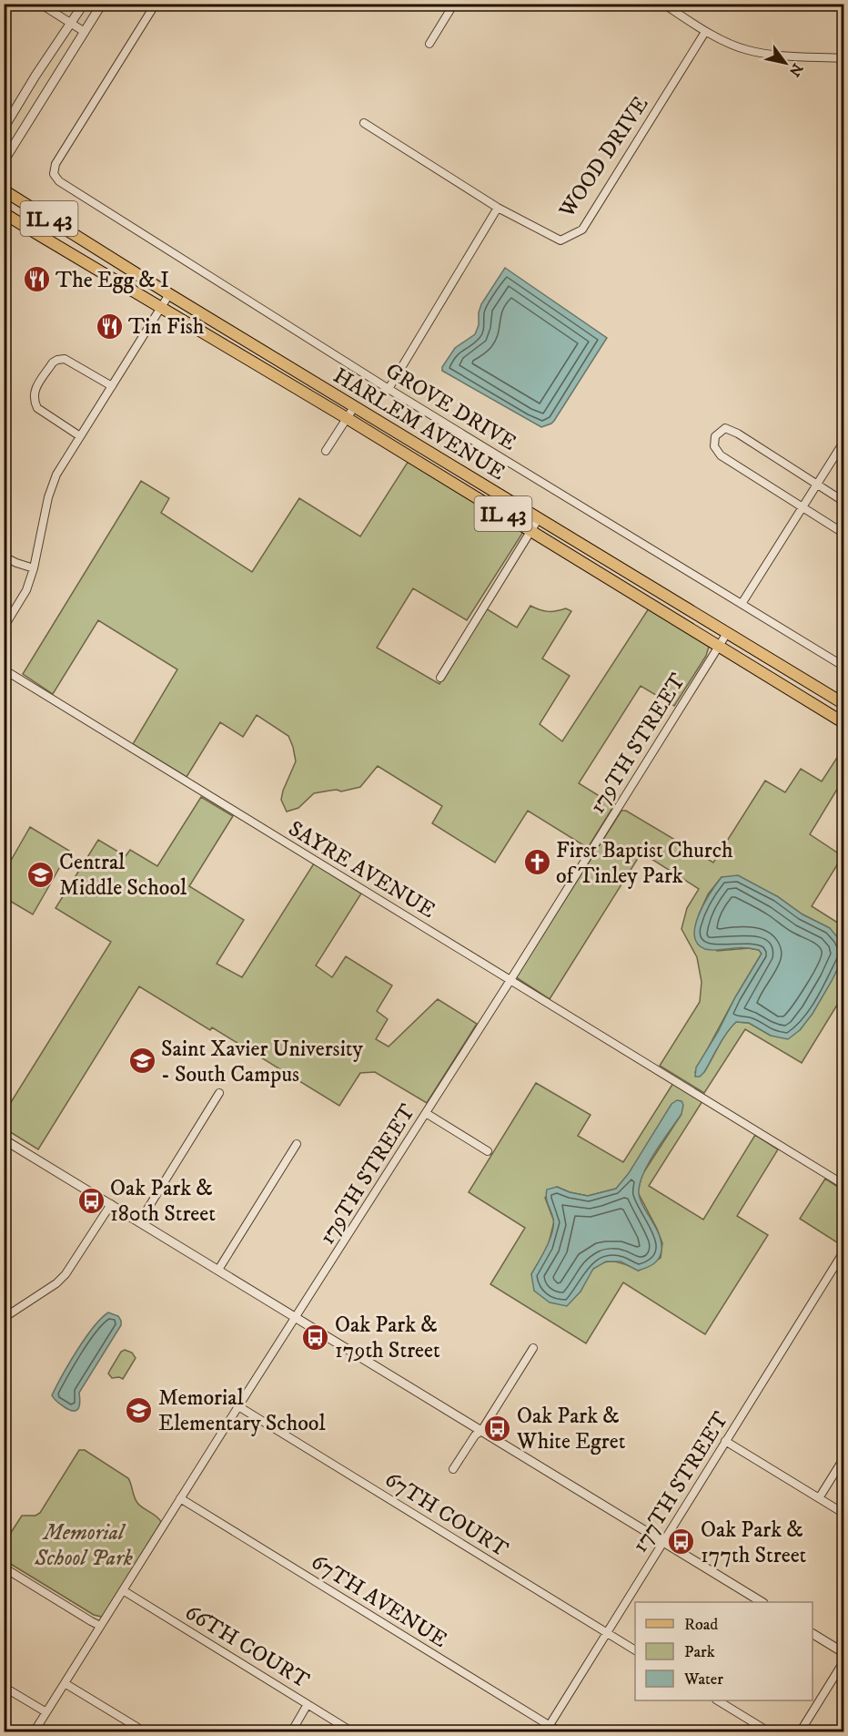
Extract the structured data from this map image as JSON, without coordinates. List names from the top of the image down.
{
  "streets": {
    "main road": ["IL 43", "HARLEM AVENUE"],
    "street": [
      "WOOD DRIVE",
      "GROVE DRIVE",
      "179TH STREET",
      "SAYRE AVENUE",
      "177TH STREET",
      "67TH COURT",
      "67TH AVENUE",
      "66TH COURT"
    ]
  },
  "crossings": [
    ["HARLEM AVENUE", "179TH STREET"],
    ["179TH STREET", "SAYRE AVENUE"],
    ["179TH STREET", "67TH COURT"],
    ["179TH STREET", "67TH AVENUE"],
    ["179TH STREET", "66TH COURT"],
    ["177TH STREET", "67TH COURT"],
    ["177TH STREET", "67TH AVENUE"]
  ],
  "parks": ["Memorial School Park"],
  "places": {
    "restaurant": ["The Egg & I", "Tin Fish"],
    "church": ["First Baptist Church of Tinley Park"],
    "school or university": ["Central Middle School", "Saint Xavier University - South Campus", "Memorial Elementary School"],
    "bus stop": [
      "Oak Park & 180th Street",
      "Oak Park & 179th Street",
      "Oak Park & White Egret",
      "Oak Park & 177th Street"
    ]
  },
  "legend": ["Road", "Park", "Water"],
  "north": "bottom right"
}
